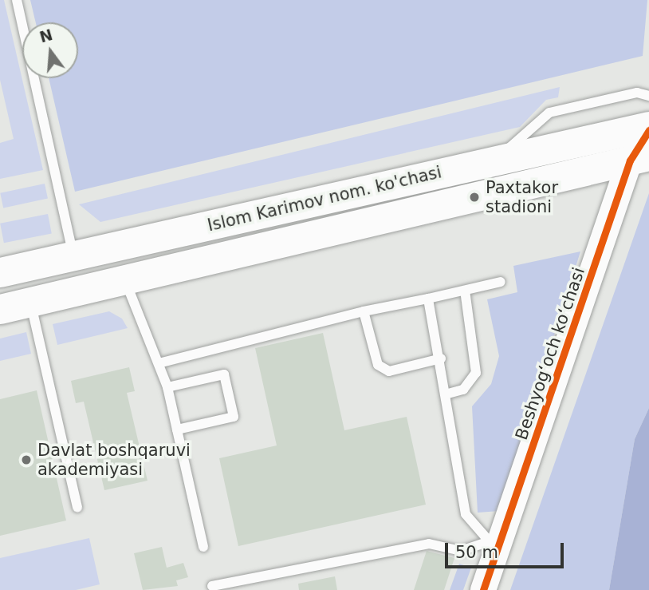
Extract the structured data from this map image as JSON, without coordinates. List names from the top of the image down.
{
  "streets": {
    "main road": ["Islom Karimov nom. ko'chasi"],
    "street": ["Beshyogʻoch koʻchasi"]
  },
  "crossings": [
    ["Islom Karimov nom. ko'chasi", "Beshyogʻoch koʻchasi"]
  ],
  "places": ["Paxtakor stadioni", "Davlat boshqaruvi akademiyasi"],
  "scale_bar": "50 m",
  "north": "top"
}
